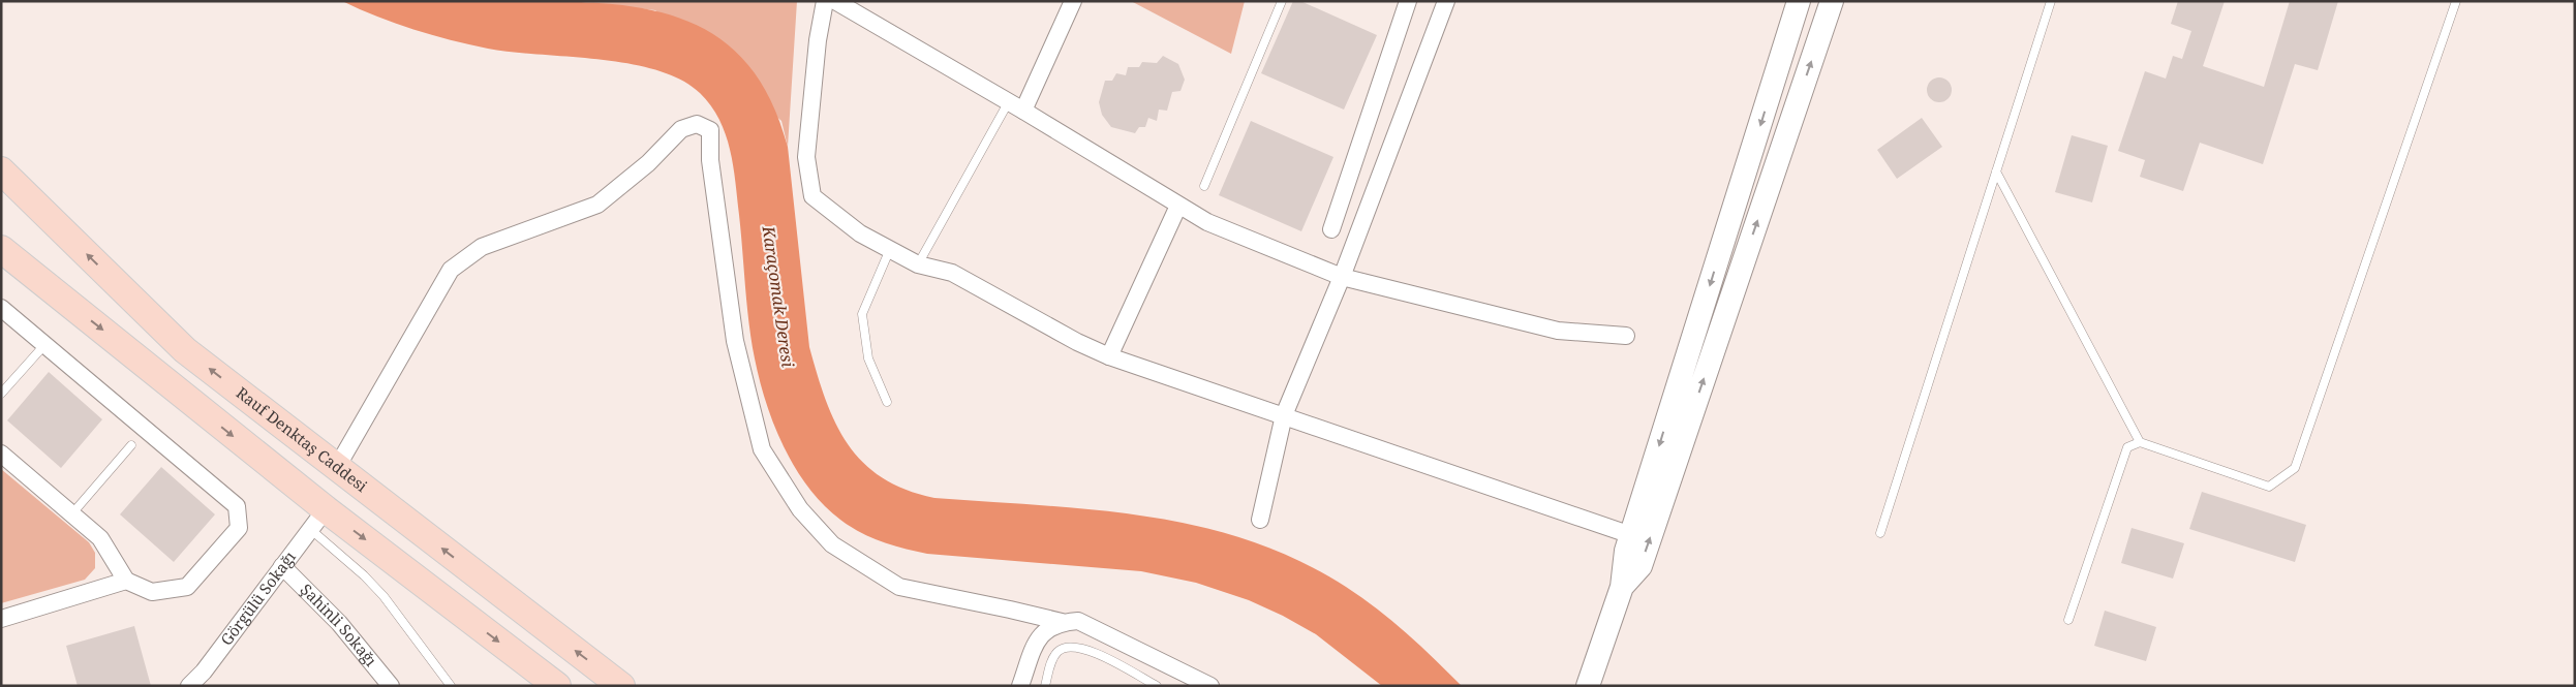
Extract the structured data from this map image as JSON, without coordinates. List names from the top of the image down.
{
  "streets": {
    "main road": ["Rauf Denktaş Caddesi"],
    "street": ["Görgülü Sokağı", "Şahinli Sokağı"]
  },
  "crossings": [
    ["Görgülü Sokağı", "Şahinli Sokağı"]
  ],
  "water": ["Karaçomak Deresi"]
}
